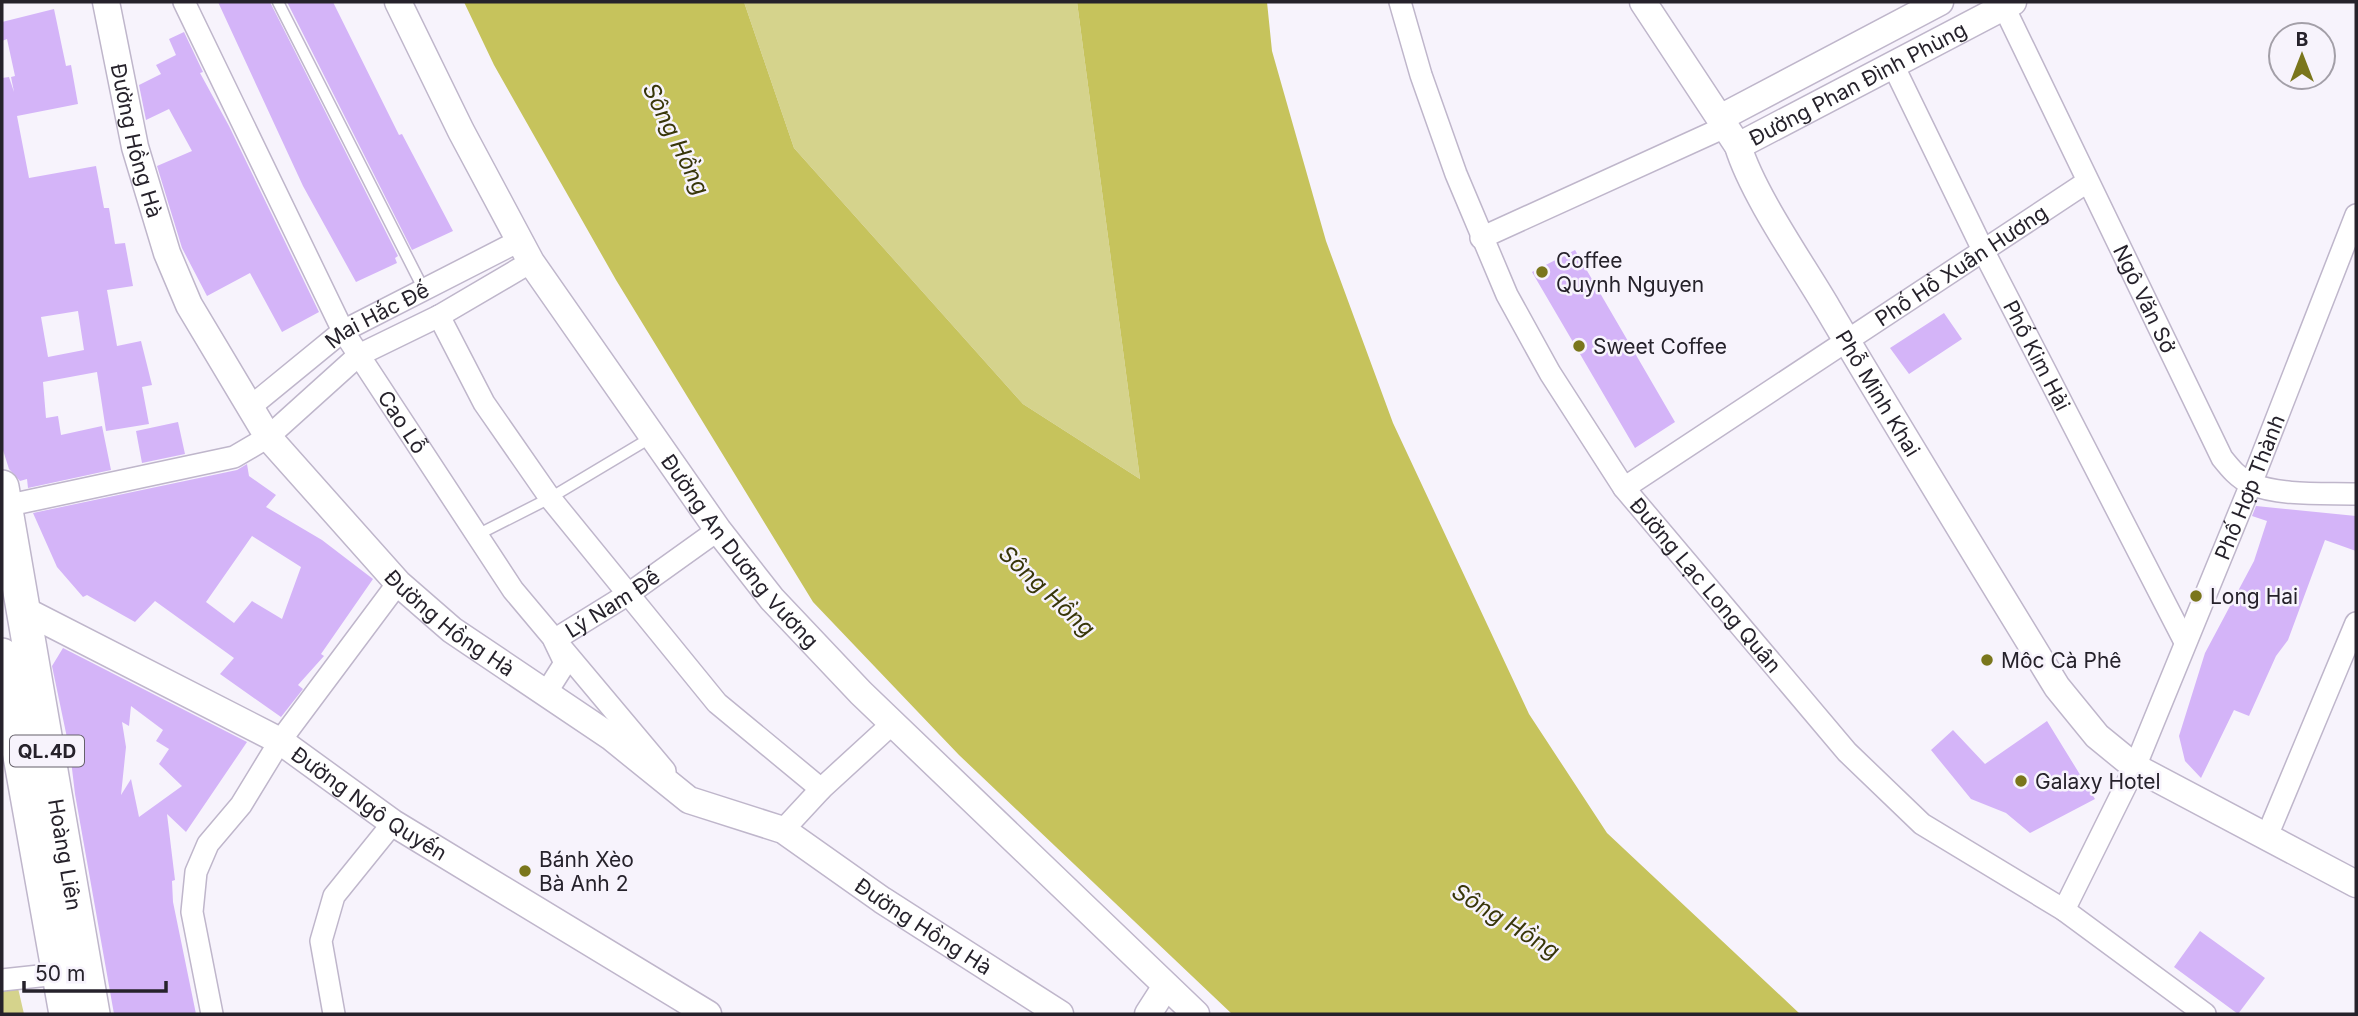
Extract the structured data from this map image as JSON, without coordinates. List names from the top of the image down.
{
  "streets": {
    "main road": ["QL.4D", "Hoàng Liên"],
    "street": [
      "Đường Phan Đình Phùng",
      "Đường Hồng Hà",
      "Phố Hồ Xuân Hương",
      "Ngô Văn Sở",
      "Mai Hắc Đế",
      "Phố Kim Hải",
      "Phỗ Minh Khai",
      "Cao Lỗ",
      "Phố Hợp Thành",
      "Đường An Dương Vương",
      "Đường Lạc Long Quân",
      "Lý Nam Đế",
      "Đường Ngô Quyến"
    ]
  },
  "crossings": [
    ["Đường Phan Đình Phùng", "Ngô Văn Sở"],
    ["Đường Phan Đình Phùng", "Phố Kim Hải"],
    ["Đường Phan Đình Phùng", "Phỗ Minh Khai"],
    ["Đường Hồng Hà", "Mai Hắc Đế"],
    ["Đường Hồng Hà", "Cao Lỗ"],
    ["Đường Hồng Hà", "Lý Nam Đế"],
    ["Phố Hồ Xuân Hương", "Ngô Văn Sở"],
    ["Phố Hồ Xuân Hương", "Phố Kim Hải"],
    ["Phố Hồ Xuân Hương", "Phỗ Minh Khai"],
    ["Phố Hồ Xuân Hương", "Đường Lạc Long Quân"],
    ["Ngô Văn Sở", "Phố Hợp Thành"],
    ["Mai Hắc Đế", "Cao Lỗ"],
    ["Mai Hắc Đế", "Đường An Dương Vương"],
    ["Mai Hắc Đế", "Hoàng Liên"],
    ["Phố Kim Hải", "Phố Hợp Thành"],
    ["Phỗ Minh Khai", "Phố Hợp Thành"],
    ["Cao Lỗ", "Lý Nam Đế"],
    ["Phố Hợp Thành", "Đường Lạc Long Quân"],
    ["Đường An Dương Vương", "Lý Nam Đế"],
    ["Đường Ngô Quyến", "Hoàng Liên"]
  ],
  "water": ["Sông Hồng"],
  "places": [
    "Coffee Quynh Nguyen",
    "Sweet Coffee",
    "Long Hai",
    "Môc Cà Phê",
    "Galaxy Hotel",
    "Bánh Xèo Bà Anh 2"
  ],
  "scale_bar": "50 m",
  "north": "top"
}
